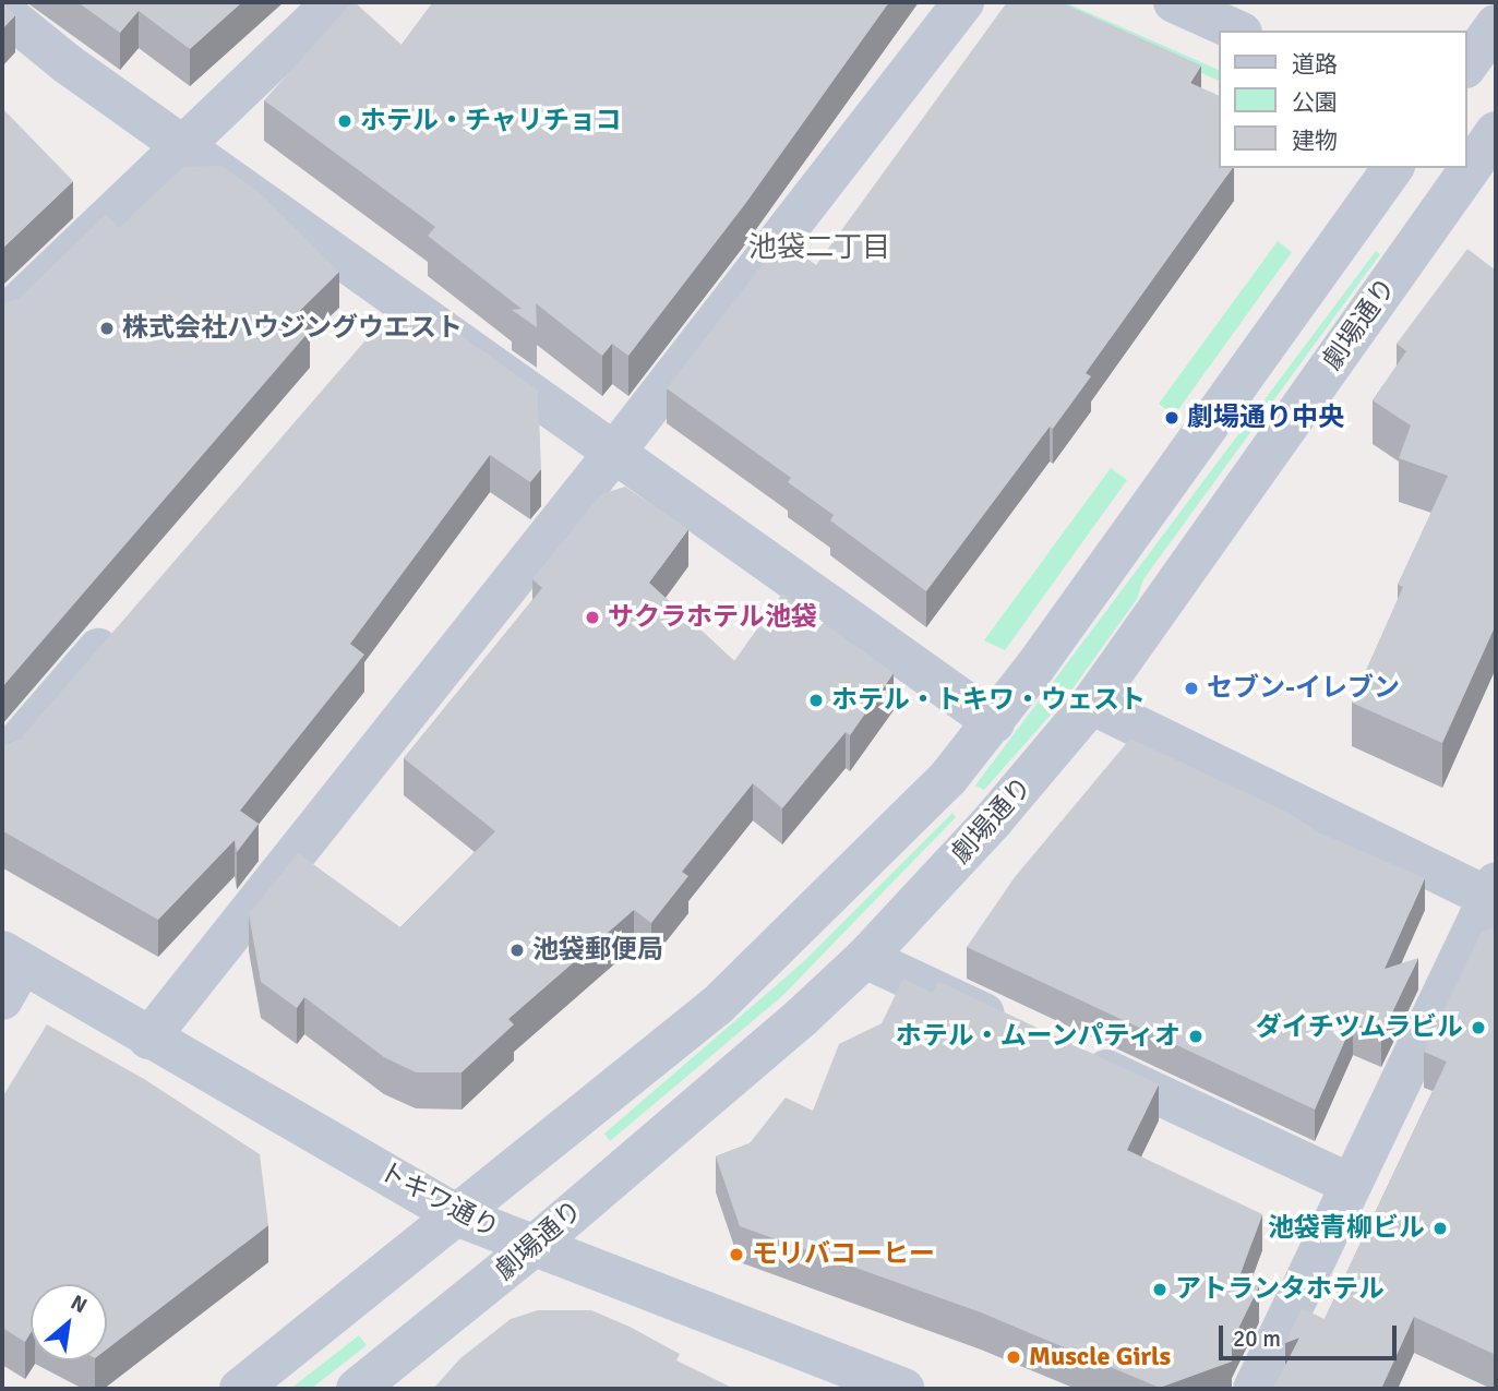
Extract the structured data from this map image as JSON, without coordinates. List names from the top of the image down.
{
  "streets": {
    "street": ["劇場通り", "トキワ通り"]
  },
  "crossings": [
    ["劇場通り", "トキワ通り"]
  ],
  "districts": ["池袋二丁目"],
  "places": [
    "ホテル・チャリチョコ",
    "株式会社ハウジングウエスト",
    "劇場通り中央",
    "サクラホテル池袋",
    "セブン-イレブン",
    "ホテル・トキワ・ウェスト",
    "池袋郵便局",
    "ダイチツムラビル",
    "ホテル・ムーンパティオ",
    "池袋青柳ビル",
    "モリバコーヒー",
    "アトランタホテル",
    "Muscle Girls"
  ],
  "legend": ["道路", "公園", "建物"],
  "scale_bar": "20 m",
  "north": "top right"
}
